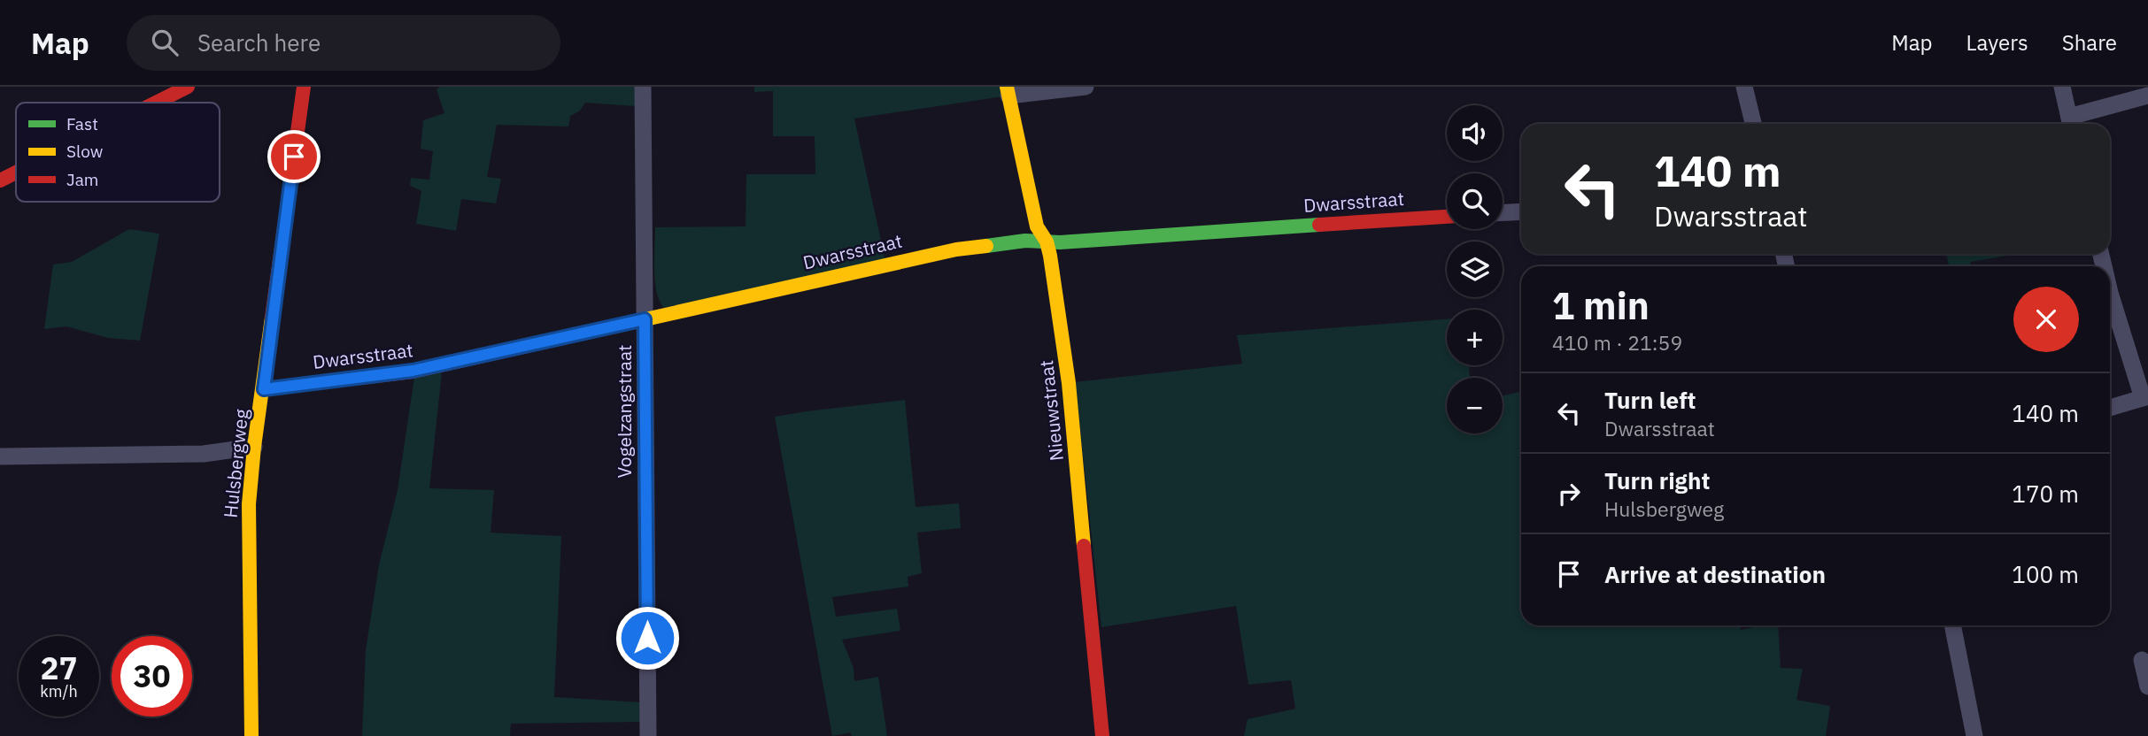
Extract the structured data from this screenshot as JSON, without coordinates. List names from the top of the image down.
{
  "streets": {
    "street": [
      "Dwarsstraat",
      "Nieuwstraat",
      "Vogelzangstraat",
      "Hulsbergweg"
    ]
  },
  "crossings": [
    ["Dwarsstraat", "Nieuwstraat"],
    ["Dwarsstraat", "Vogelzangstraat"],
    ["Dwarsstraat", "Hulsbergweg"]
  ],
  "legend": ["Fast", "Slow", "Jam"],
  "page": {
    "header": "Map",
    "search": "Search here",
    "nav": ["Map", "Layers", "Share"],
    "map_buttons": ["+", "−"],
    "turn": ["140 m", "Dwarsstraat"],
    "heading": ["1 min", "410 m · 21:59"],
    "list": [
      {
        "name": "Turn left",
        "note": "Dwarsstraat",
        "value": "140 m"
      },
      {
        "name": "Turn right",
        "note": "Hulsbergweg",
        "value": "170 m"
      },
      {
        "name": "Arrive at destination",
        "value": "100 m"
      }
    ],
    "speed": "27 km/h",
    "limit": "30"
  }
}
